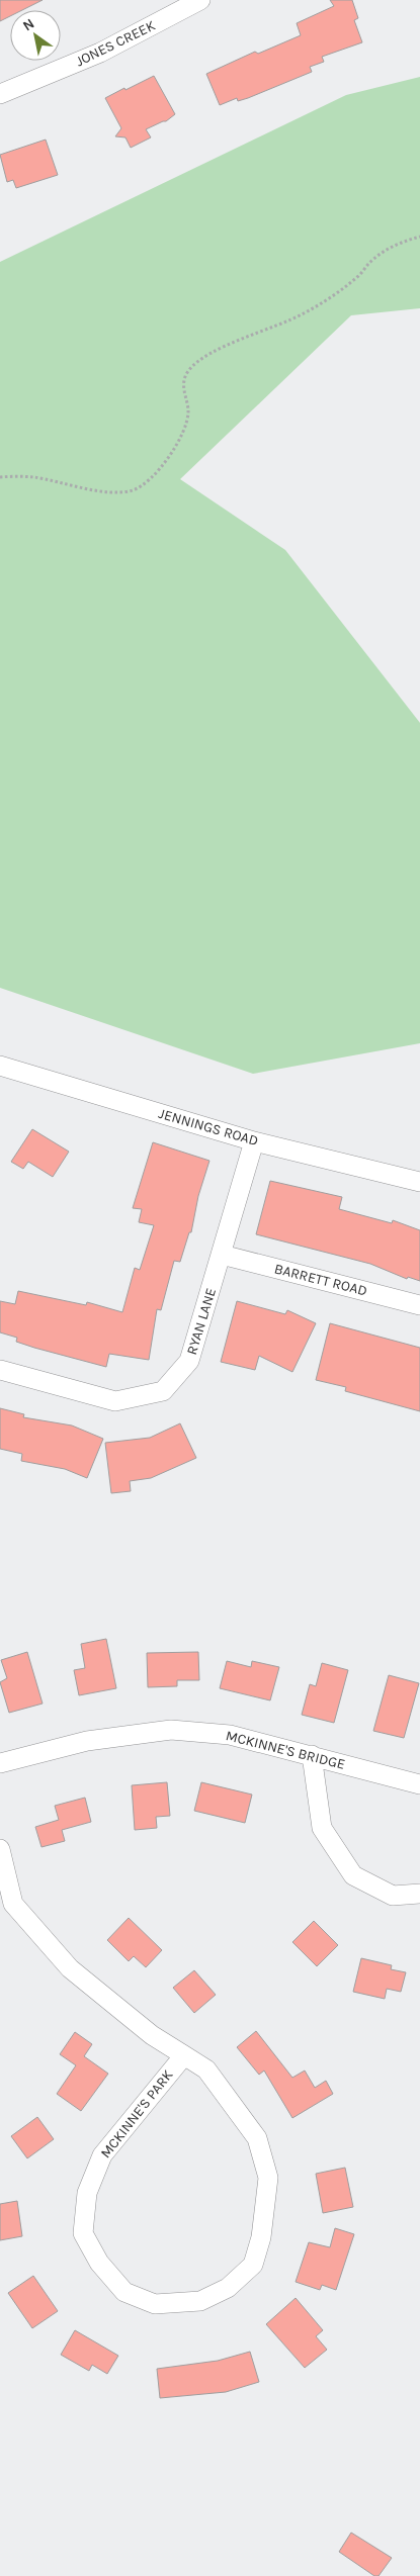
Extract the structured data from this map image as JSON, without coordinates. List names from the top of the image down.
{
  "streets": {
    "street": [
      "JONES CREEK",
      "JENNINGS ROAD",
      "BARRETT ROAD",
      "RYAN LANE",
      "MCKINNE'S BRIDGE",
      "MCKINNE'S PARK"
    ]
  },
  "crossings": [
    ["JENNINGS ROAD", "RYAN LANE"],
    ["BARRETT ROAD", "RYAN LANE"]
  ],
  "north": "top left"
}
